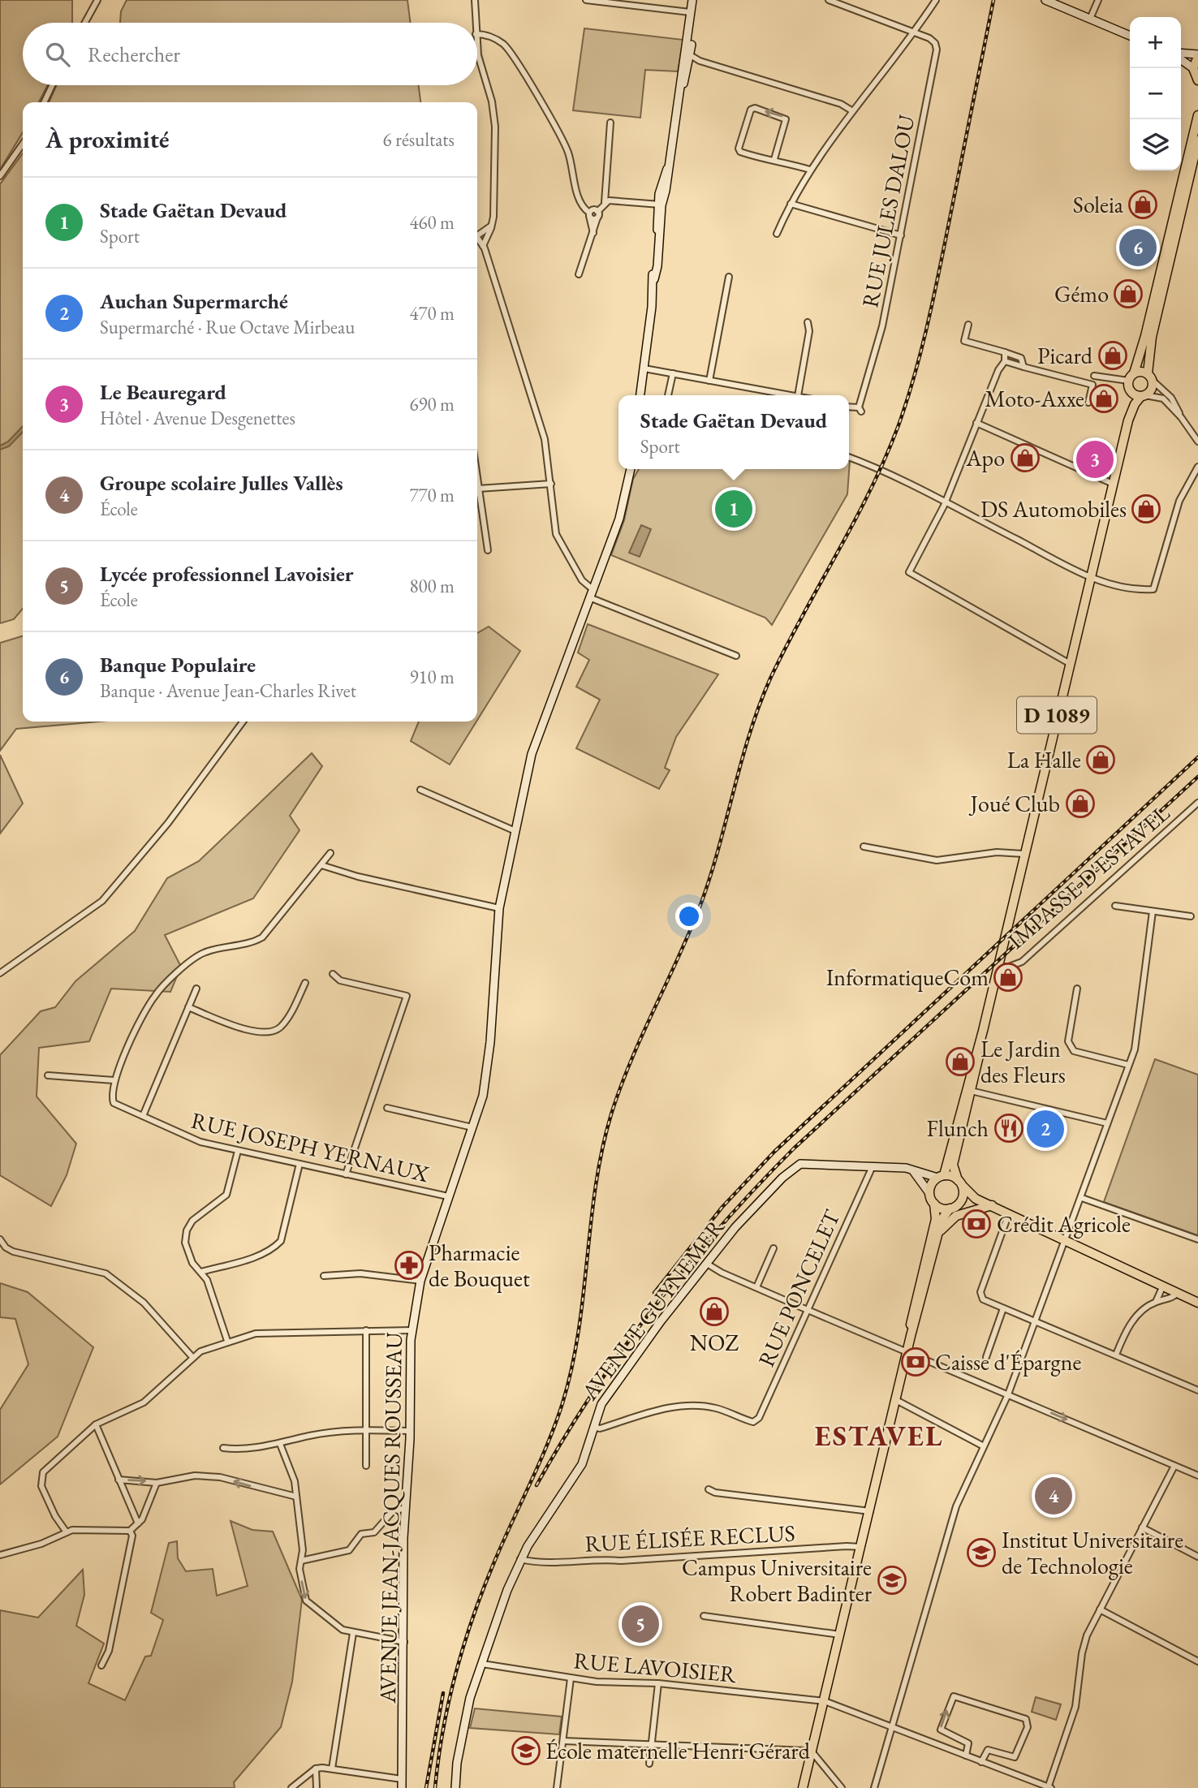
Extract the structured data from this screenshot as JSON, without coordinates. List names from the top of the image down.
{
  "streets": {
    "main road": ["D 1089", "AVENUE GUYNEMER", "AVENUE JEAN-JACQUES ROUSSEAU"],
    "street": [
      "RUE JULES DALOU",
      "IMPASSE D'ESTAVEL",
      "RUE JOSEPH YERNAUX",
      "RUE PONCELET",
      "RUE ÉLISÉE RECLUS",
      "RUE LAVOISIER"
    ]
  },
  "crossings": [
    ["D 1089", "IMPASSE D'ESTAVEL"],
    ["D 1089", "AVENUE GUYNEMER"],
    ["RUE JOSEPH YERNAUX", "AVENUE JEAN-JACQUES ROUSSEAU"],
    ["RUE PONCELET", "AVENUE GUYNEMER"],
    ["AVENUE GUYNEMER", "RUE ÉLISÉE RECLUS"],
    ["AVENUE GUYNEMER", "RUE LAVOISIER"]
  ],
  "districts": ["ESTAVEL"],
  "places": {
    "shop": [
      "Soleia",
      "Gémo",
      "Picard",
      "Moto-Axxe",
      "Apo",
      "DS Automobiles",
      "La Halle",
      "Joué Club",
      "InformatiqueCom",
      "Le Jardin des Fleurs",
      "NOZ"
    ],
    "restaurant": ["Flunch"],
    "bank": ["Crédit Agricole", "Caisse d'Épargne"],
    "pharmacy": ["Pharmacie de Bouquet"],
    "school or university": ["Institut Universitaire de Technologie", "Campus Universitaire Robert Badinter", "École maternelle Henri Gérard"]
  },
  "page": {
    "map_buttons": ["+", "−"],
    "search": "Rechercher",
    "heading": ["À proximité", "6 résultats"],
    "list": [
      {
        "mark": "1",
        "name": "Stade Gaëtan Devaud",
        "note": "Sport",
        "value": "460 m"
      },
      {
        "mark": "2",
        "name": "Auchan Supermarché",
        "note": "Supermarché · Rue Octave Mirbeau",
        "value": "470 m"
      },
      {
        "mark": "3",
        "name": "Le Beauregard",
        "note": "Hôtel · Avenue Desgenettes",
        "value": "690 m"
      },
      {
        "mark": "4",
        "name": "Groupe scolaire Julles Vallès",
        "note": "École",
        "value": "770 m"
      },
      {
        "mark": "5",
        "name": "Lycée professionnel Lavoisier",
        "note": "École",
        "value": "800 m"
      },
      {
        "mark": "6",
        "name": "Banque Populaire",
        "note": "Banque · Avenue Jean-Charles Rivet",
        "value": "910 m"
      }
    ],
    "pins": [
      "6",
      "3",
      "1",
      "2",
      "4",
      "5"
    ],
    "popup": ["Stade Gaëtan Devaud", "Sport"]
  }
}
